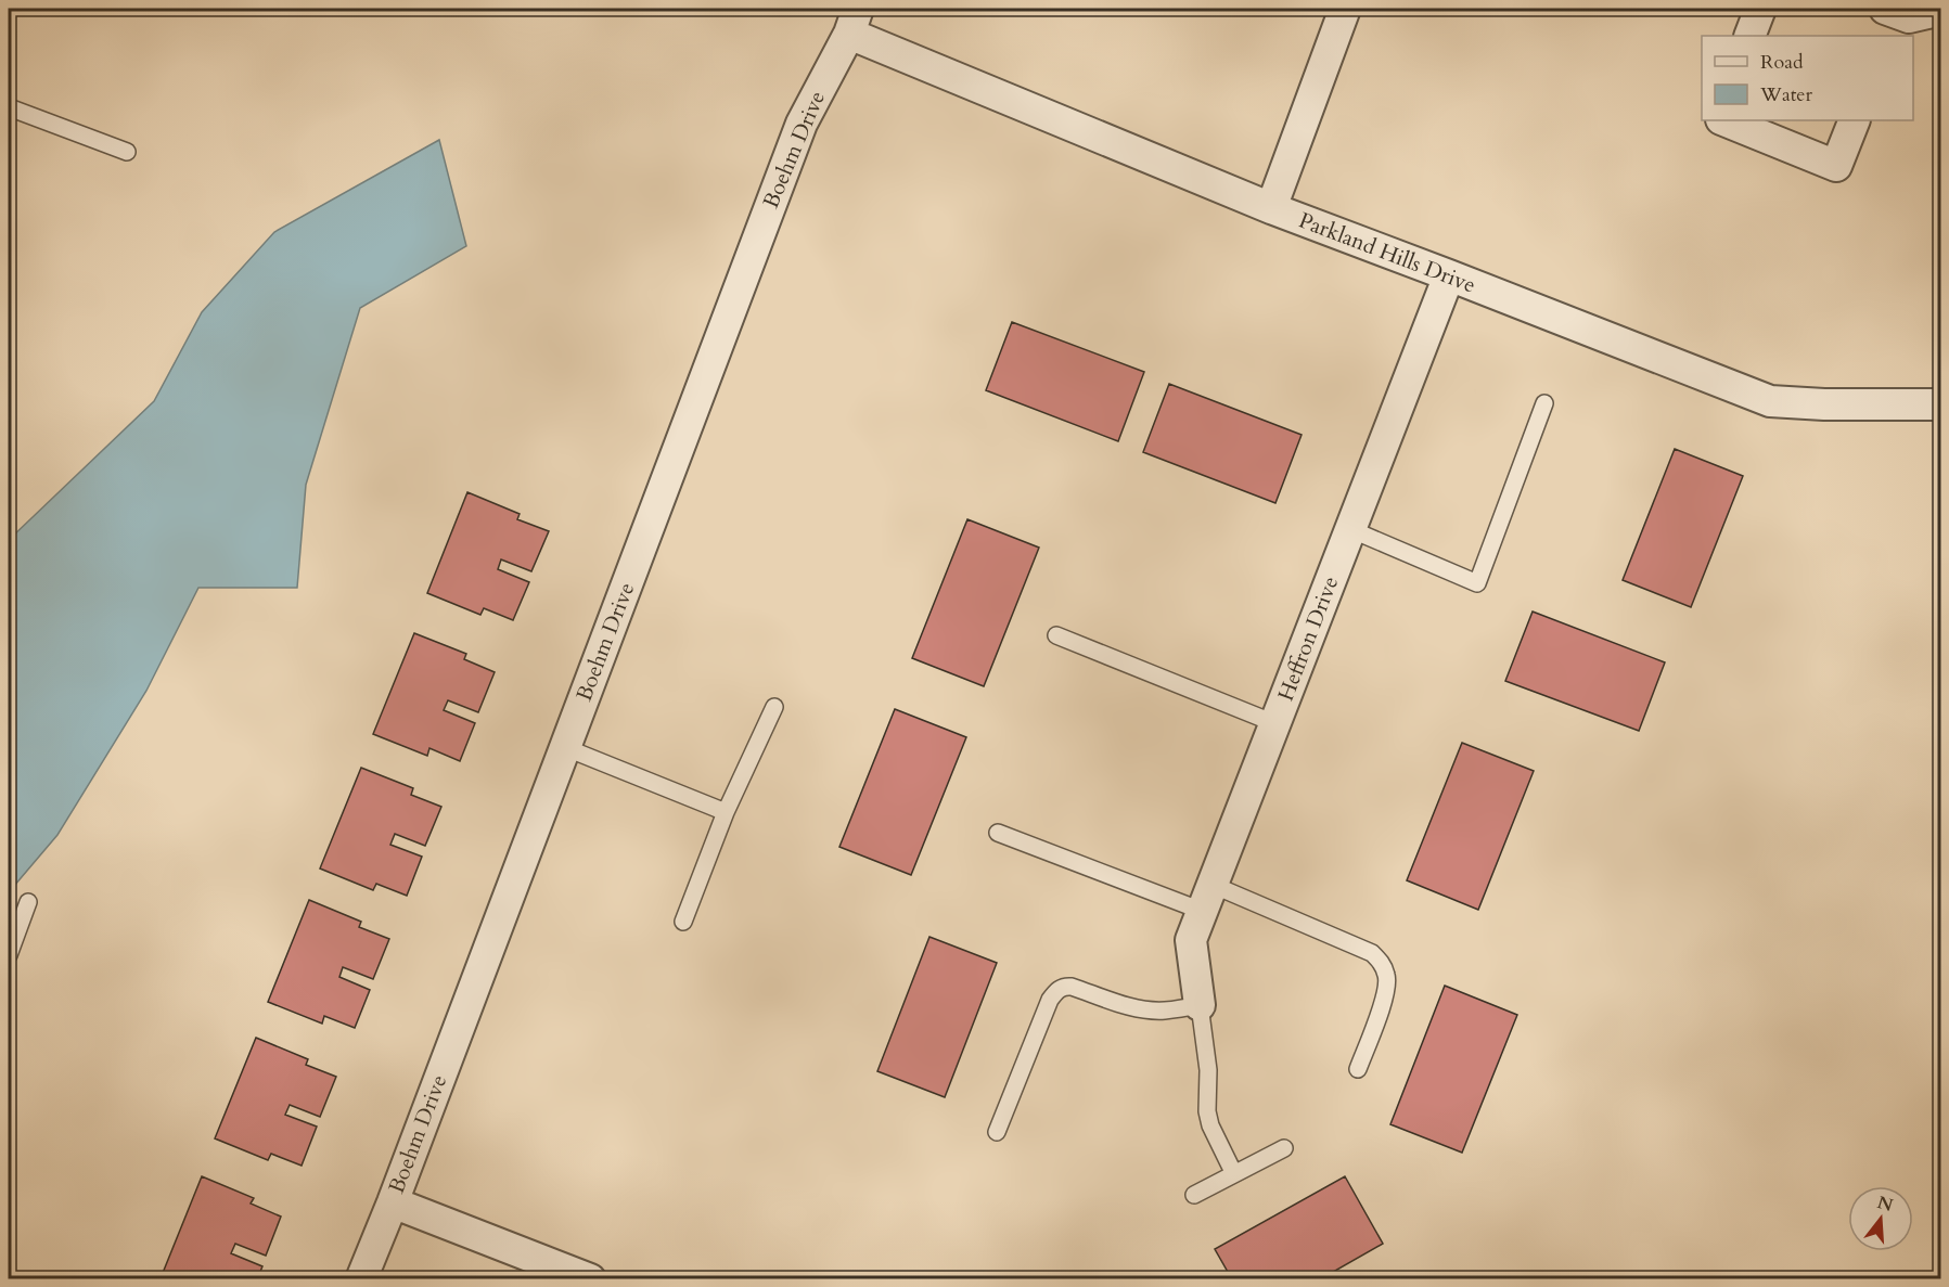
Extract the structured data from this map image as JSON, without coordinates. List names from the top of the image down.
{
  "streets": {
    "street": ["Boehm Drive", "Parkland Hills Drive", "Heffron Drive"]
  },
  "crossings": [
    ["Boehm Drive", "Parkland Hills Drive"],
    ["Parkland Hills Drive", "Heffron Drive"]
  ],
  "legend": ["Road", "Water"],
  "north": "top"
}
